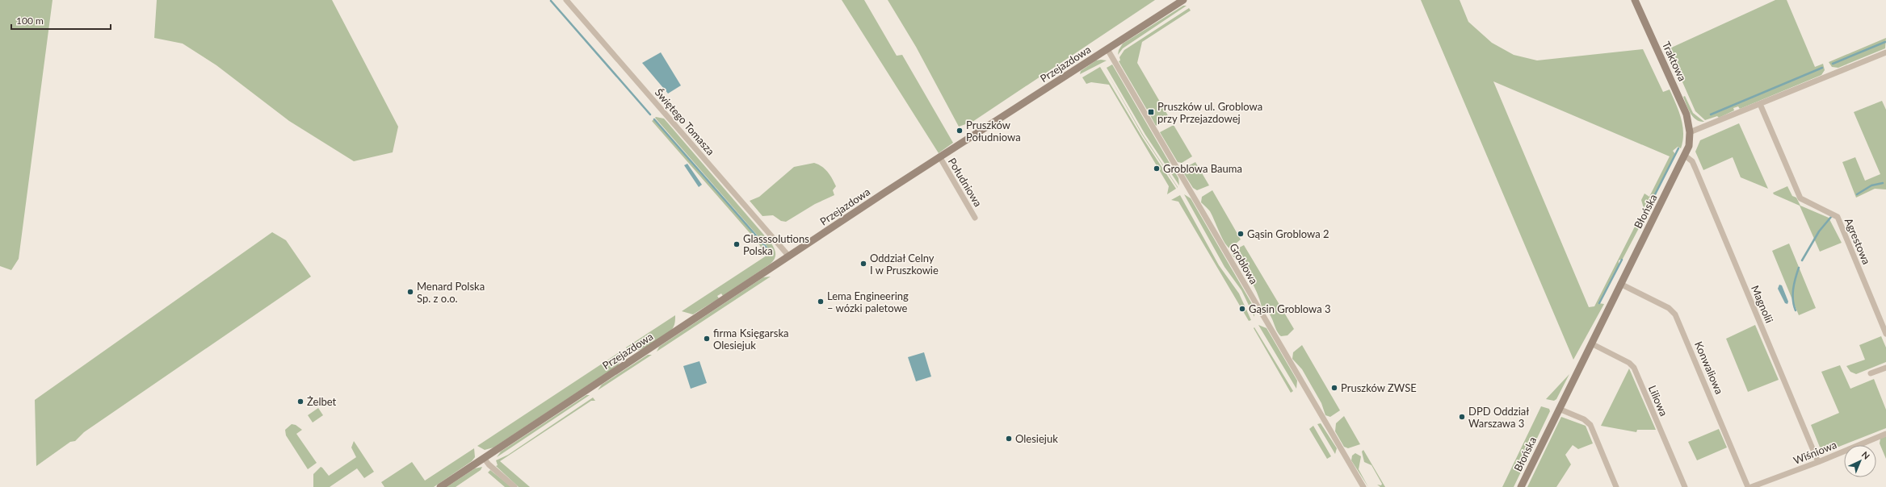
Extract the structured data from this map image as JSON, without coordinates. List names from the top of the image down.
{
  "streets": {
    "street": [
      "Traktowa",
      "Przejazdowa",
      "Świętego Tomasza",
      "Południowa",
      "Błońska",
      "Agrestowa",
      "Groblowa",
      "Magnolii",
      "Konwaliowa",
      "Liliowa",
      "Wiśniowa"
    ]
  },
  "crossings": [
    ["Traktowa", "Błońska"],
    ["Przejazdowa", "Świętego Tomasza"],
    ["Przejazdowa", "Południowa"],
    ["Przejazdowa", "Groblowa"],
    ["Błońska", "Magnolii"],
    ["Błońska", "Konwaliowa"],
    ["Błońska", "Liliowa"],
    ["Magnolii", "Wiśniowa"]
  ],
  "places": {
    "transit": ["Pruszków ul. Groblowa przy Przejazdowej"],
    "other": [
      "Pruszków Południowa",
      "Groblowa Bauma",
      "Gąsin Groblowa 2",
      "Glasssolutions Polska",
      "Oddział Celny I w Pruszkowie",
      "Menard Polska Sp. z o.o.",
      "Lema Engineering – wózki paletowe",
      "Gąsin Groblowa 3",
      "firma Księgarska Olesiejuk",
      "Pruszków ZWSE",
      "Żelbet",
      "DPD Oddział Warszawa 3",
      "Olesiejuk"
    ]
  },
  "scale_bar": "100 m",
  "north": "top right"
}
